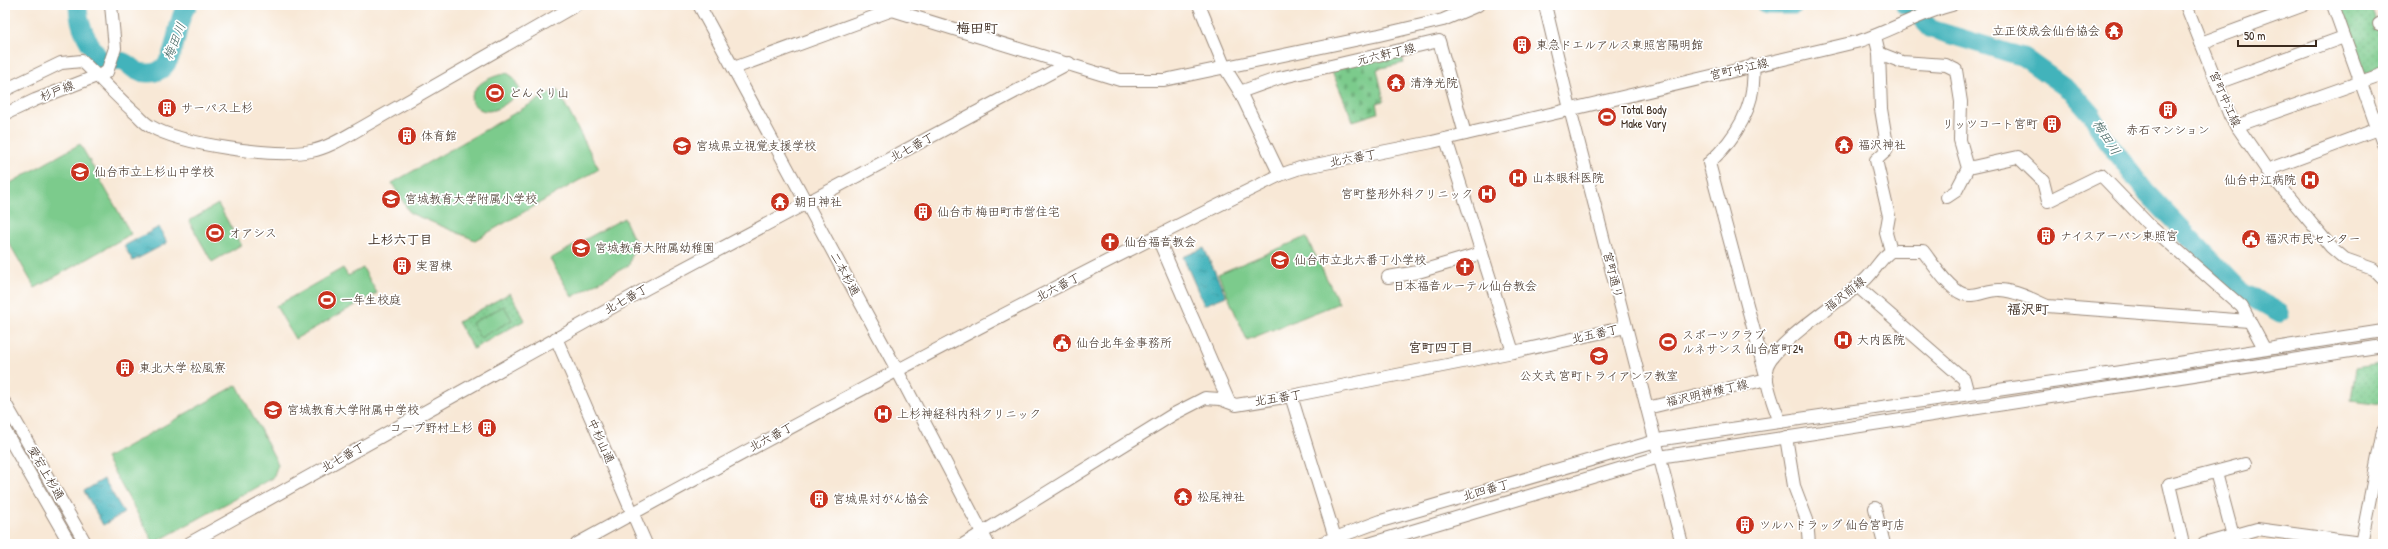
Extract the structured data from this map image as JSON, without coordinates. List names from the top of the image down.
{
  "streets": {
    "street": [
      "元六軒丁線",
      "宮町中江線",
      "杉戸線",
      "北七番丁",
      "北六番丁",
      "二本杉通",
      "宮町通り",
      "福沢前線",
      "北五番丁",
      "福沢明神横丁線",
      "中杉山通",
      "愛宕上杉通",
      "北四番丁"
    ]
  },
  "crossings": [
    ["元六軒丁線", "北六番丁"],
    ["宮町中江線", "北六番丁"],
    ["宮町中江線", "宮町通り"],
    ["北七番丁", "二本杉通"],
    ["北七番丁", "中杉山通"],
    ["北六番丁", "二本杉通"],
    ["北六番丁", "宮町通り"],
    ["北六番丁", "中杉山通"],
    ["二本杉通", "北五番丁"],
    ["宮町通り", "北五番丁"],
    ["宮町通り", "福沢明神横丁線"],
    ["宮町通り", "北四番丁"],
    ["福沢前線", "福沢明神横丁線"]
  ],
  "districts": [
    "梅田町",
    "上杉六丁目",
    "福沢町",
    "宮町四丁目"
  ],
  "water": ["梅田川"],
  "places": {
    "temple": [
      "立正佼成会仙台協会",
      "清浄光院",
      "福沢神社",
      "朝日神社",
      "松尾神社"
    ],
    "building": [
      "東急ドエルアルス東照宮陽明館",
      "サーパス上杉",
      "赤石マンション",
      "リッツコート宮町",
      "体育館",
      "仙台市 梅田町市営住宅",
      "ナイスアーバン東照宮",
      "実習棟",
      "東北大学 松風寮",
      "コープ野村上杉",
      "宮城県対がん協会",
      "ツルハドラッグ 仙台宮町店"
    ],
    "sports": [
      "どんぐり山",
      "Total Body Make Vary",
      "オアシス",
      "一年生校庭",
      "スポーツクラブ ルネサンス 仙台宮町24"
    ],
    "school or university": [
      "宮城県立視覚支援学校",
      "仙台市立上杉山中学校",
      "宮城教育大学附属小学校",
      "宮城教育大附属幼稚園",
      "仙台市立北六番丁小学校",
      "公文式 宮町トライアンフ教室",
      "宮城教育大学附属中学校"
    ],
    "hospital": [
      "山本眼科医院",
      "仙台中江病院",
      "宮町整形外科クリニック",
      "大内医院",
      "上杉神経科内科クリニック"
    ],
    "public building": ["福沢市民センター", "仙台北年金事務所"],
    "church": ["仙台福音教会", "日本福音ルーテル仙台教会"]
  },
  "scale_bar": "50 m"
}
